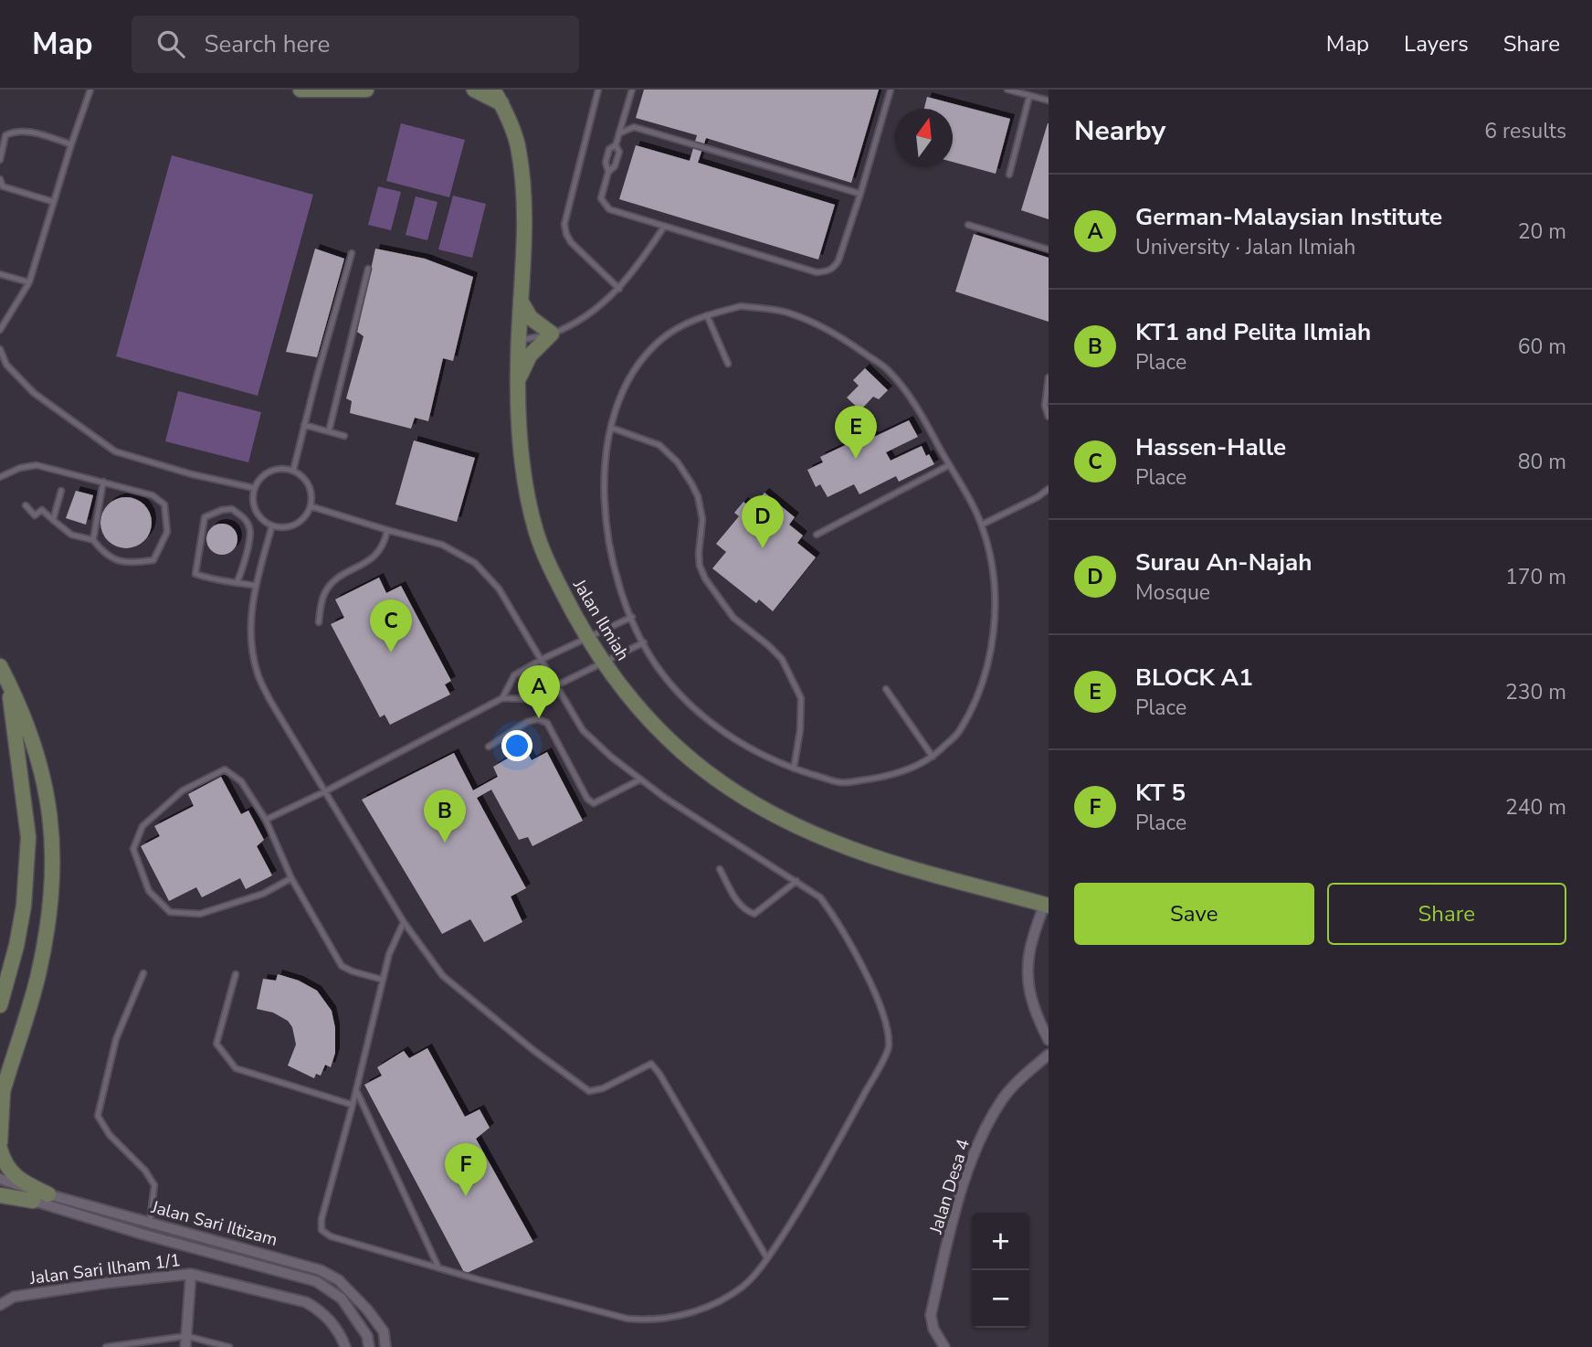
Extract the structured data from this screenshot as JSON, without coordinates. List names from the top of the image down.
{
  "streets": {
    "street": [
      "Jalan Ilmiah",
      "Jalan Desa 4",
      "Jalan Sari Iltizam",
      "Jalan Sari Ilham 1/1"
    ]
  },
  "north": "top",
  "page": {
    "header": "Map",
    "search": "Search here",
    "nav": ["Map", "Layers", "Share"],
    "heading": ["Nearby", "6 results"],
    "list": [
      {
        "mark": "A",
        "name": "German-Malaysian Institute",
        "note": "University · Jalan Ilmiah",
        "value": "20 m"
      },
      {
        "mark": "B",
        "name": "KT1 and Pelita Ilmiah",
        "note": "Place",
        "value": "60 m"
      },
      {
        "mark": "C",
        "name": "Hassen-Halle",
        "note": "Place",
        "value": "80 m"
      },
      {
        "mark": "D",
        "name": "Surau An-Najah",
        "note": "Mosque",
        "value": "170 m"
      },
      {
        "mark": "E",
        "name": "BLOCK A1",
        "note": "Place",
        "value": "230 m"
      },
      {
        "mark": "F",
        "name": "KT 5",
        "note": "Place",
        "value": "240 m"
      }
    ],
    "pins": [
      "E",
      "D",
      "C",
      "A",
      "B",
      "F"
    ],
    "buttons": ["Save", "Share"],
    "map_buttons": ["+", "−"]
  }
}
